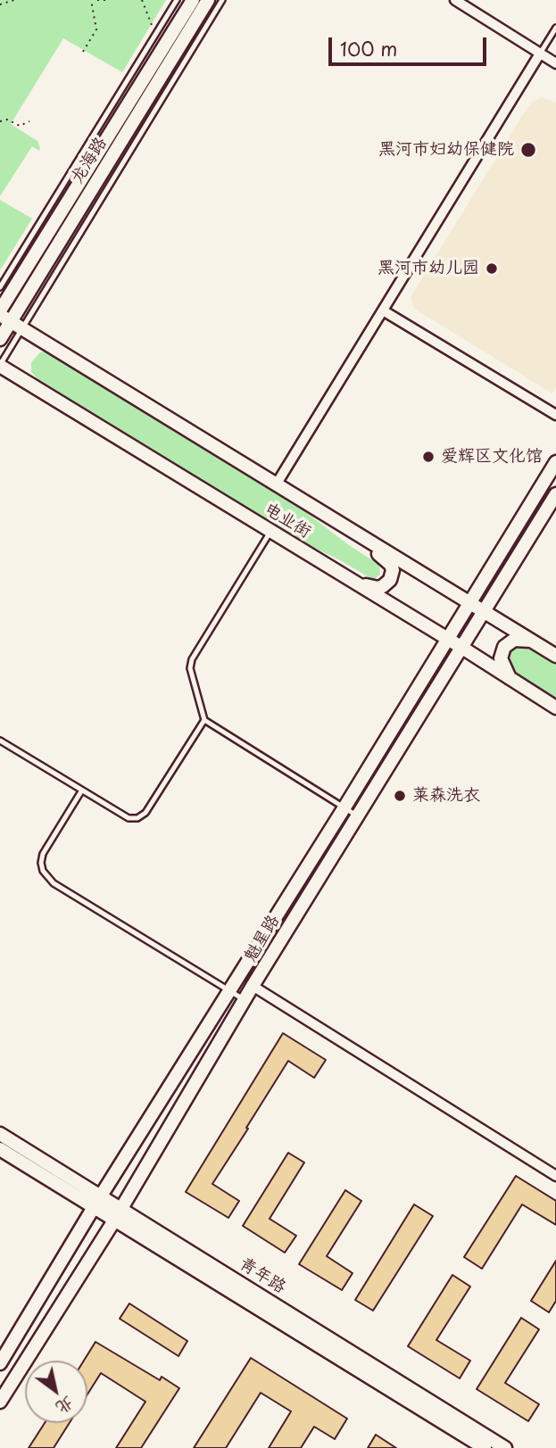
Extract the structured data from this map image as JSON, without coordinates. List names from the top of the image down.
{
  "streets": {
    "street": [
      "龙海路",
      "电业街",
      "魁星路",
      "青年路"
    ]
  },
  "crossings": [
    ["龙海路", "电业街"],
    ["电业街", "魁星路"],
    ["魁星路", "青年路"]
  ],
  "places": [
    "黑河市妇幼保健院",
    "黑河市幼儿园",
    "爱辉区文化馆",
    "莱森洗衣"
  ],
  "scale_bar": "100 m",
  "north": "bottom right"
}
